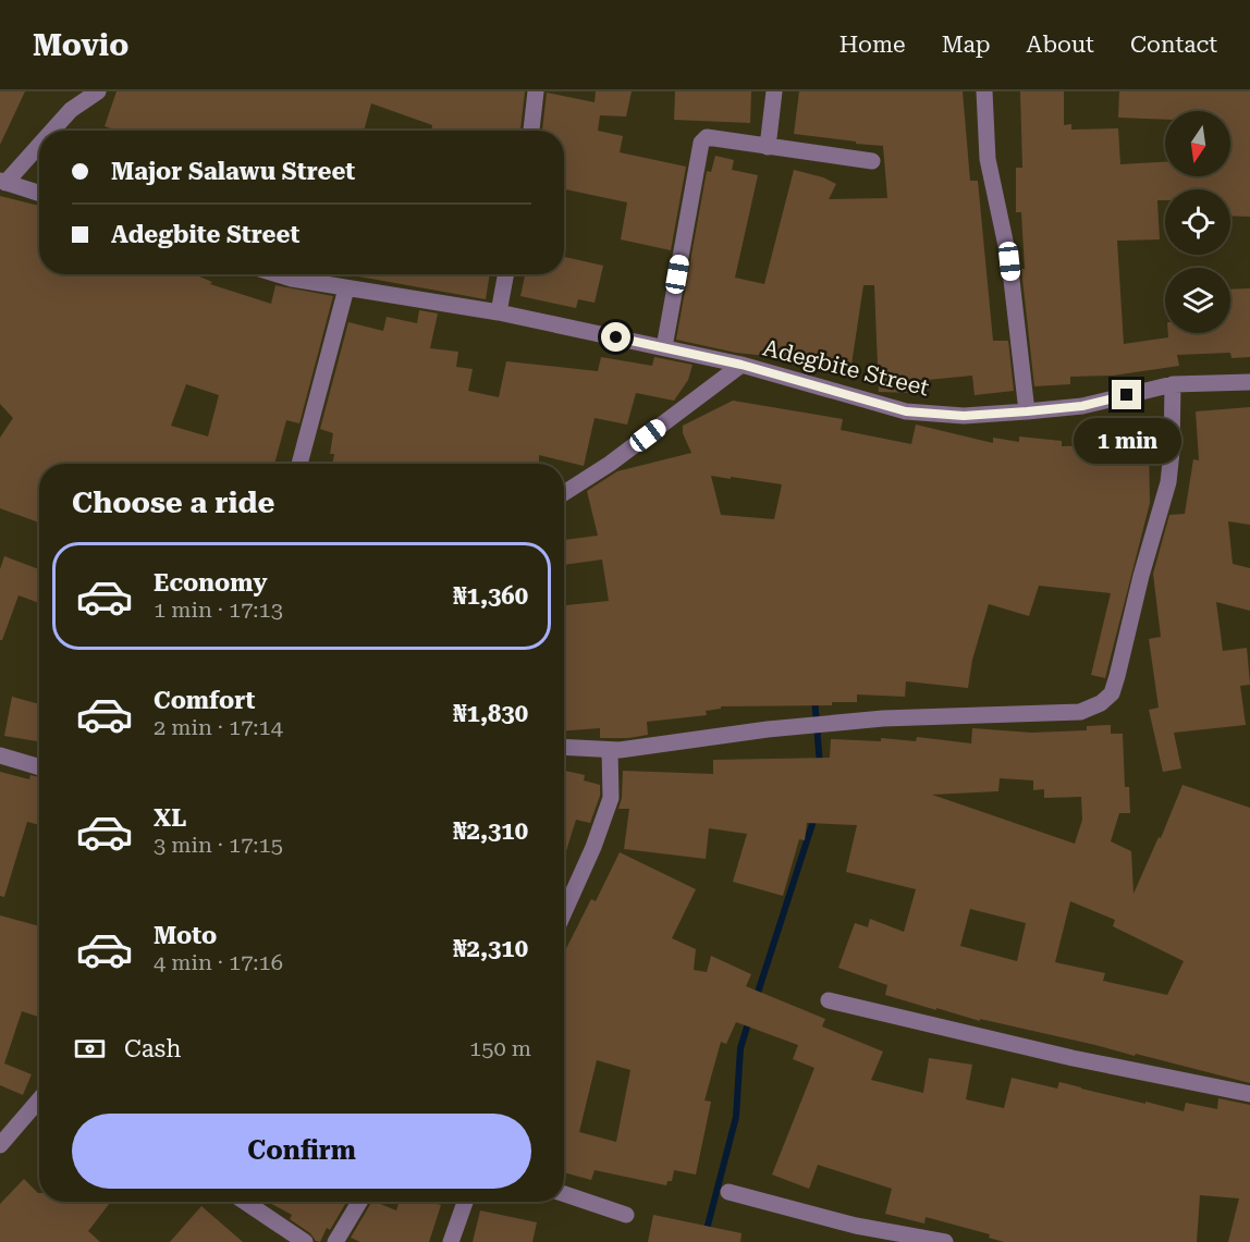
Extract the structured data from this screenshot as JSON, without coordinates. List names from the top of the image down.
{
  "streets": {
    "street": ["Adegbite Street"]
  },
  "north": "bottom",
  "page": {
    "header": "Movio",
    "nav": [
      "Home",
      "Map",
      "About",
      "Contact"
    ],
    "banner": ["Major Salawu Street", "Adegbite Street"],
    "bubble": "1 min",
    "heading": "Choose a ride",
    "list": [
      {
        "name": "Economy",
        "note": "1 min · 17:13",
        "value": "₦1,360"
      },
      {
        "name": "Comfort",
        "note": "2 min · 17:14",
        "value": "₦1,830"
      },
      {
        "name": "XL",
        "note": "3 min · 17:15",
        "value": "₦2,310"
      },
      {
        "name": "Moto",
        "note": "4 min · 17:16",
        "value": "₦2,310"
      }
    ],
    "pay": ["Cash", "150 m"],
    "buttons": "Confirm"
  }
}
